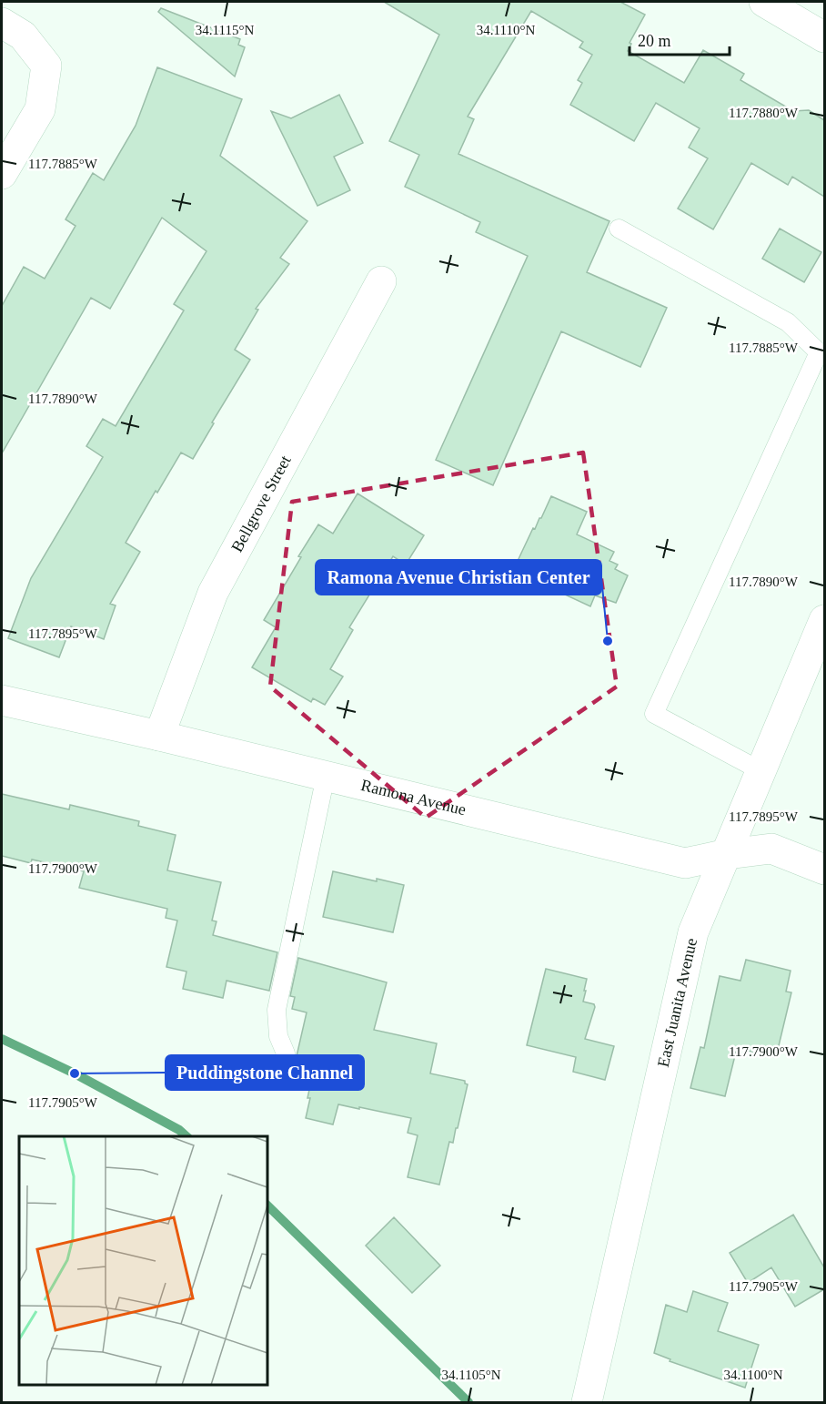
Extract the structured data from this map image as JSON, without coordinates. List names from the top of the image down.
{
  "streets": {
    "street": ["Bellgrove Street", "Ramona Avenue", "East Juanita Avenue"]
  },
  "crossings": [
    ["Bellgrove Street", "Ramona Avenue"],
    ["Ramona Avenue", "East Juanita Avenue"]
  ],
  "places": ["Ramona Avenue Christian Center", "Puddingstone Channel"],
  "scale_bar": "20 m",
  "coordinates": [
    "34.1110°N",
    "34.1115°N",
    "117.7880°W",
    "117.7885°W",
    "117.7890°W",
    "117.7895°W",
    "117.7900°W",
    "117.7905°W",
    "34.1105°N",
    "34.1100°N"
  ]
}
